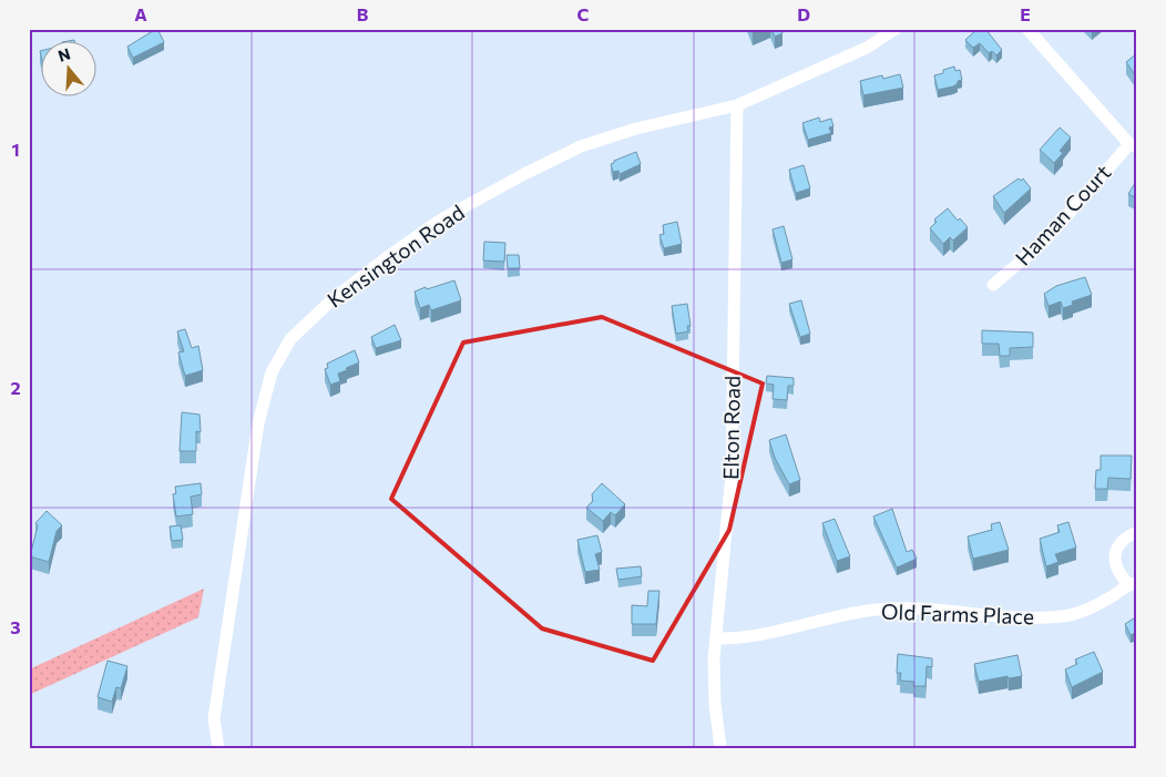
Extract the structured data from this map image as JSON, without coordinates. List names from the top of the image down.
{
  "streets": {
    "street": [
      "Haman Court",
      "Kensington Road",
      "Elton Road",
      "Old Farms Place"
    ]
  },
  "crossings": [
    ["Kensington Road", "Elton Road"],
    ["Elton Road", "Old Farms Place"]
  ],
  "north": "top",
  "grid": {
    "columns": [
      "A",
      "B",
      "C",
      "D",
      "E"
    ],
    "rows": ["1", "2", "3"]
  }
}
